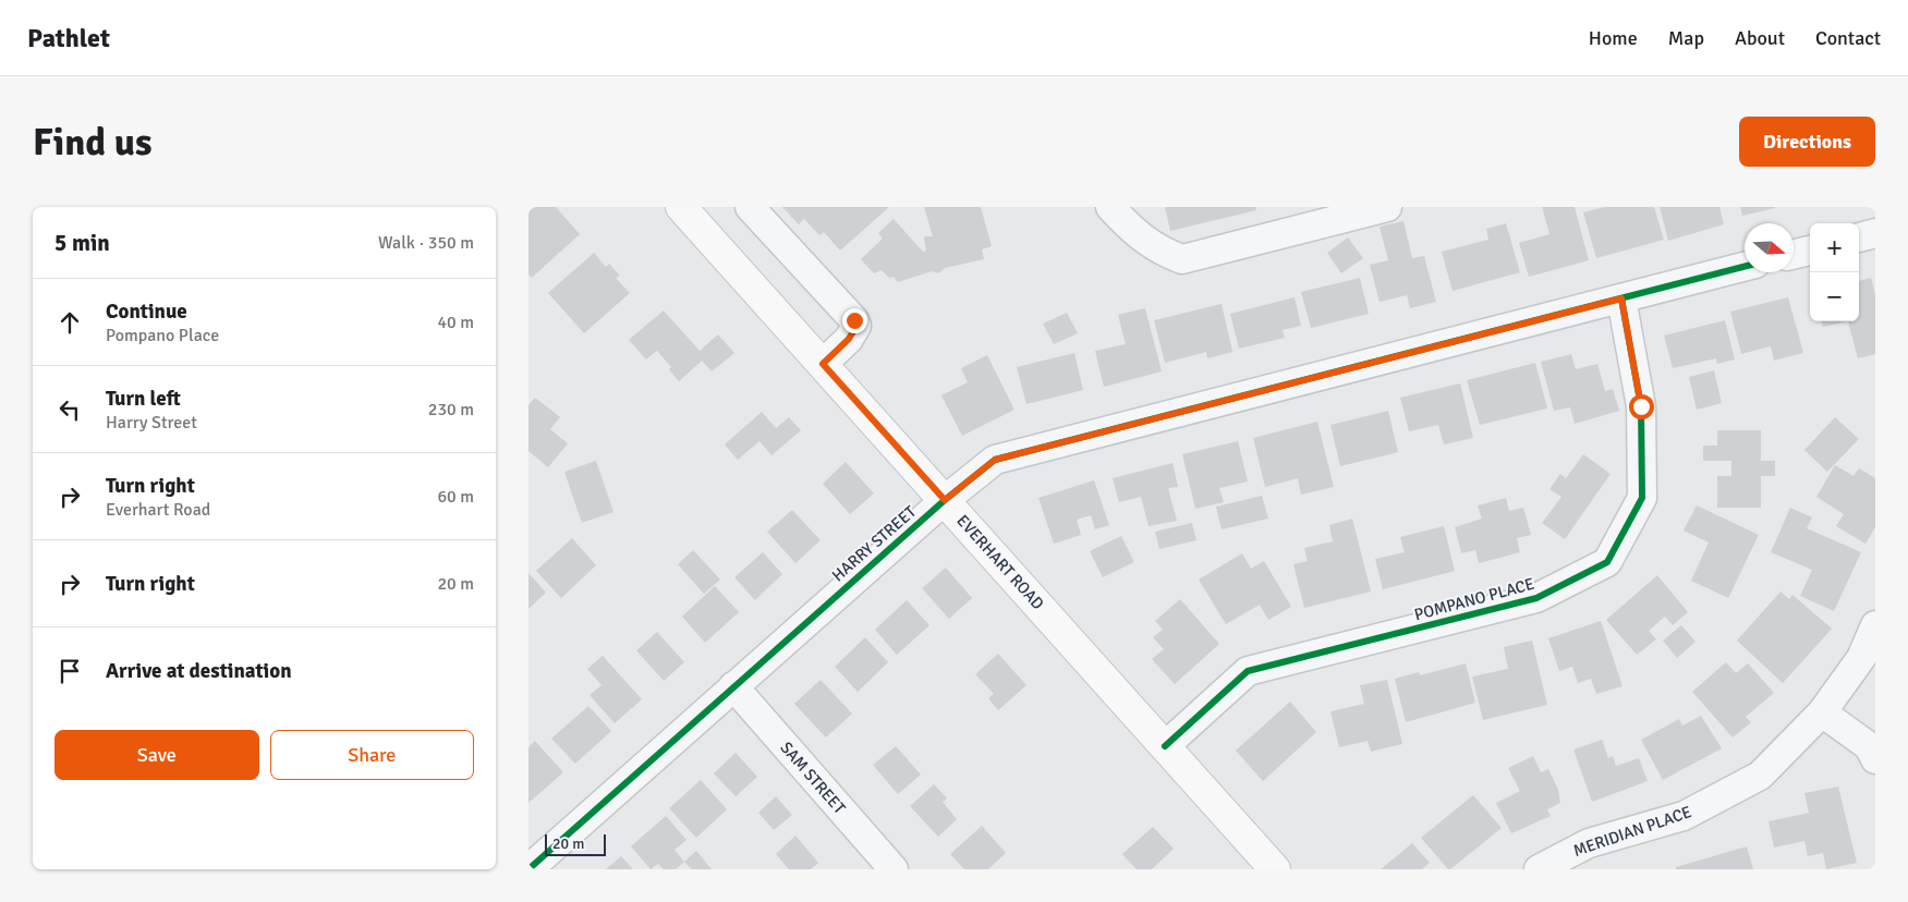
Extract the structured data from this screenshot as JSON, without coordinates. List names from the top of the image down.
{
  "streets": {
    "main road": ["EVERHART ROAD"],
    "street": [
      "HARRY STREET",
      "POMPANO PLACE",
      "SAM STREET",
      "MERIDIAN PLACE"
    ]
  },
  "crossings": [
    ["HARRY STREET", "EVERHART ROAD"],
    ["HARRY STREET", "POMPANO PLACE"],
    ["HARRY STREET", "SAM STREET"],
    ["EVERHART ROAD", "POMPANO PLACE"]
  ],
  "scale_bar": "20 m",
  "north": "right",
  "page": {
    "header": "Pathlet",
    "nav": [
      "Home",
      "Map",
      "About",
      "Contact"
    ],
    "buttons": [
      "Directions",
      ["Save", "Share"]
    ],
    "title": "Find us",
    "heading": ["5 min", "Walk · 350 m"],
    "map_buttons": ["+", "−"],
    "list": [
      ["Continue", "Pompano Place", "40 m"],
      ["Turn left", "Harry Street", "230 m"],
      ["Turn right", "Everhart Road", "60 m"],
      ["Turn right", "20 m"],
      "Arrive at destination"
    ],
    "scale": "20 m"
  }
}
